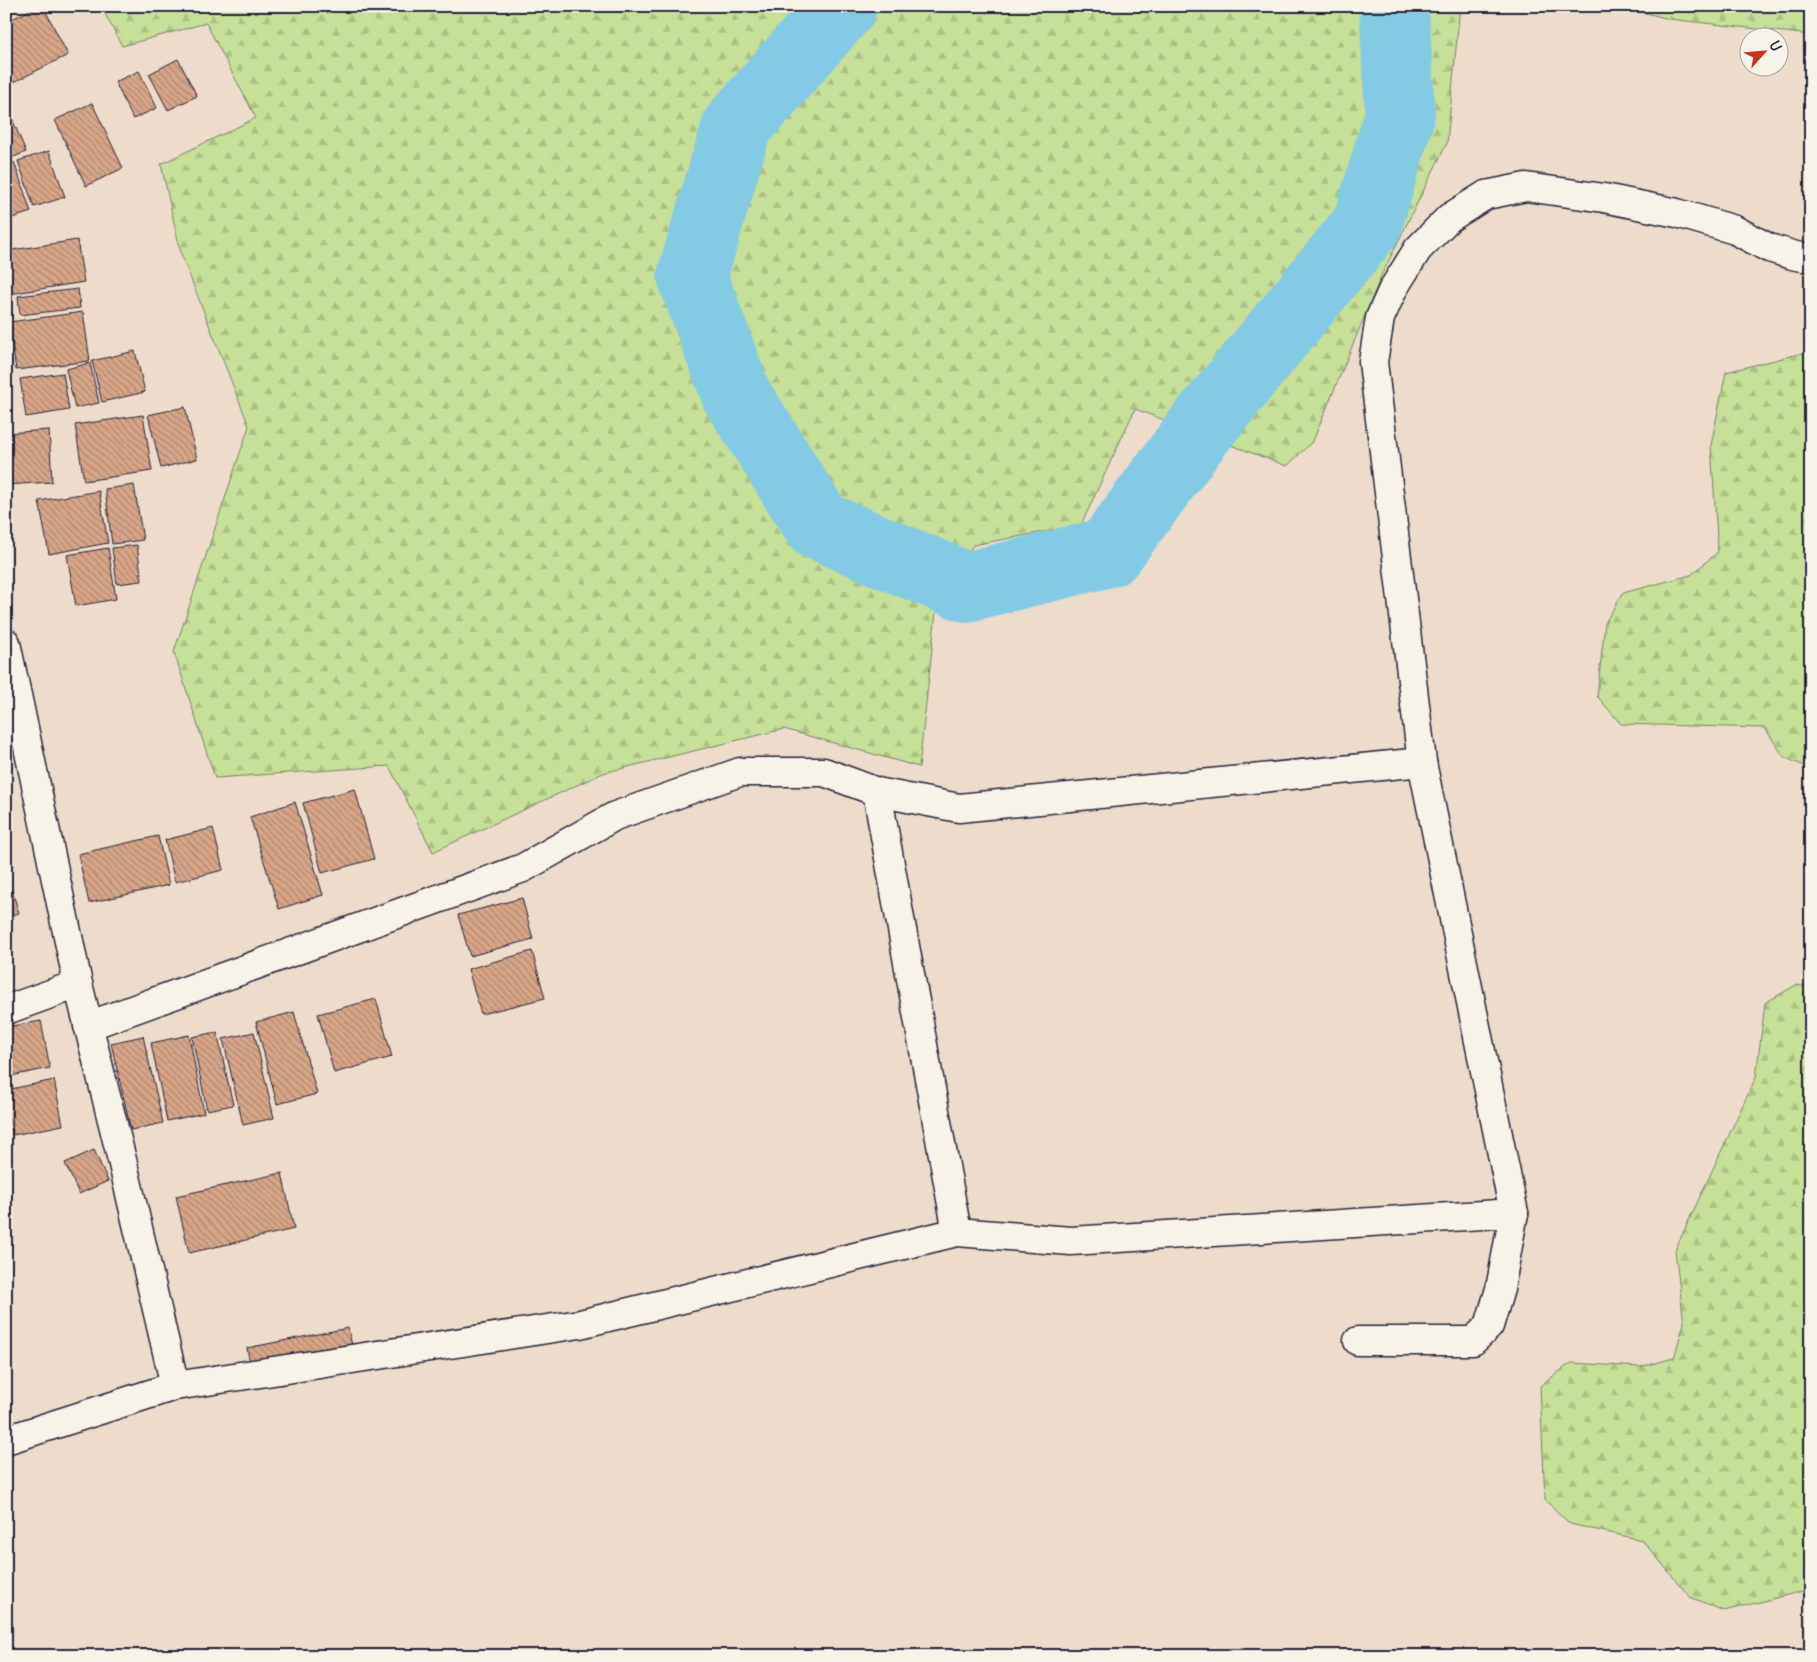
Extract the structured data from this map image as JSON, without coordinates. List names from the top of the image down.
{
  "north": "top right"
}
